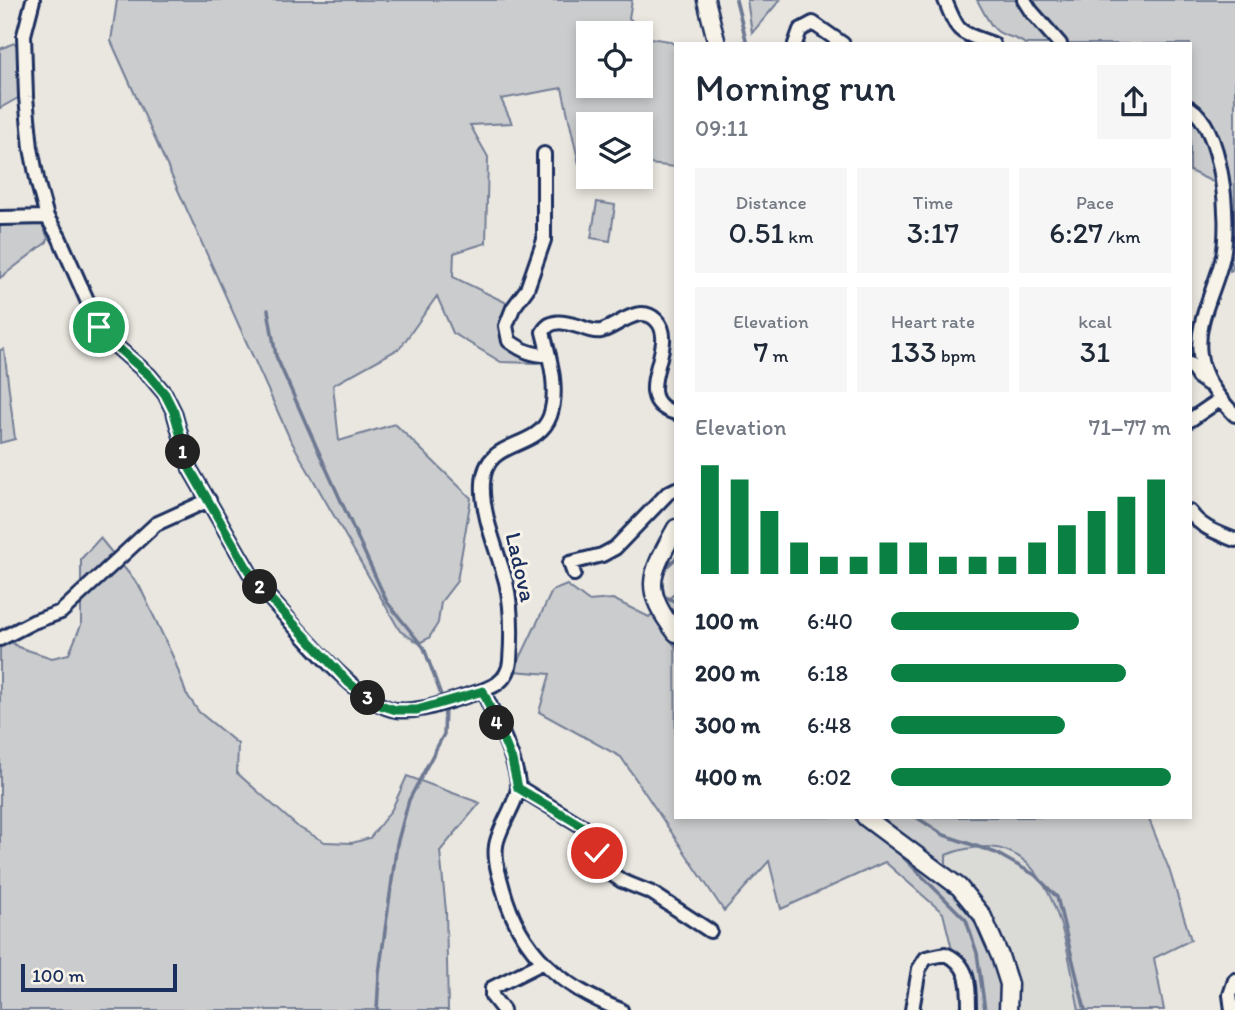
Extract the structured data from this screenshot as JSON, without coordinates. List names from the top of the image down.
{
  "streets": {
    "street": ["Ladova"]
  },
  "scale_bar": "100 m",
  "page": {
    "heading": ["Morning run", "09:11"],
    "stats": [
      ["Distance", "0.51 km"],
      ["Time", "3:17"],
      ["Pace", "6:27 /km"],
      ["Elevation", "7 m"],
      ["Heart rate", "133 bpm"],
      ["kcal", "31"]
    ],
    "chart": ["Elevation", "71–77 m"],
    "pins": [
      "1",
      "2",
      "3",
      "4"
    ],
    "list": [
      {
        "name": "100 m",
        "note": "6:40"
      },
      {
        "name": "200 m",
        "note": "6:18"
      },
      {
        "name": "300 m",
        "note": "6:48"
      },
      {
        "name": "400 m",
        "note": "6:02"
      }
    ],
    "scale": "100 m"
  }
}
